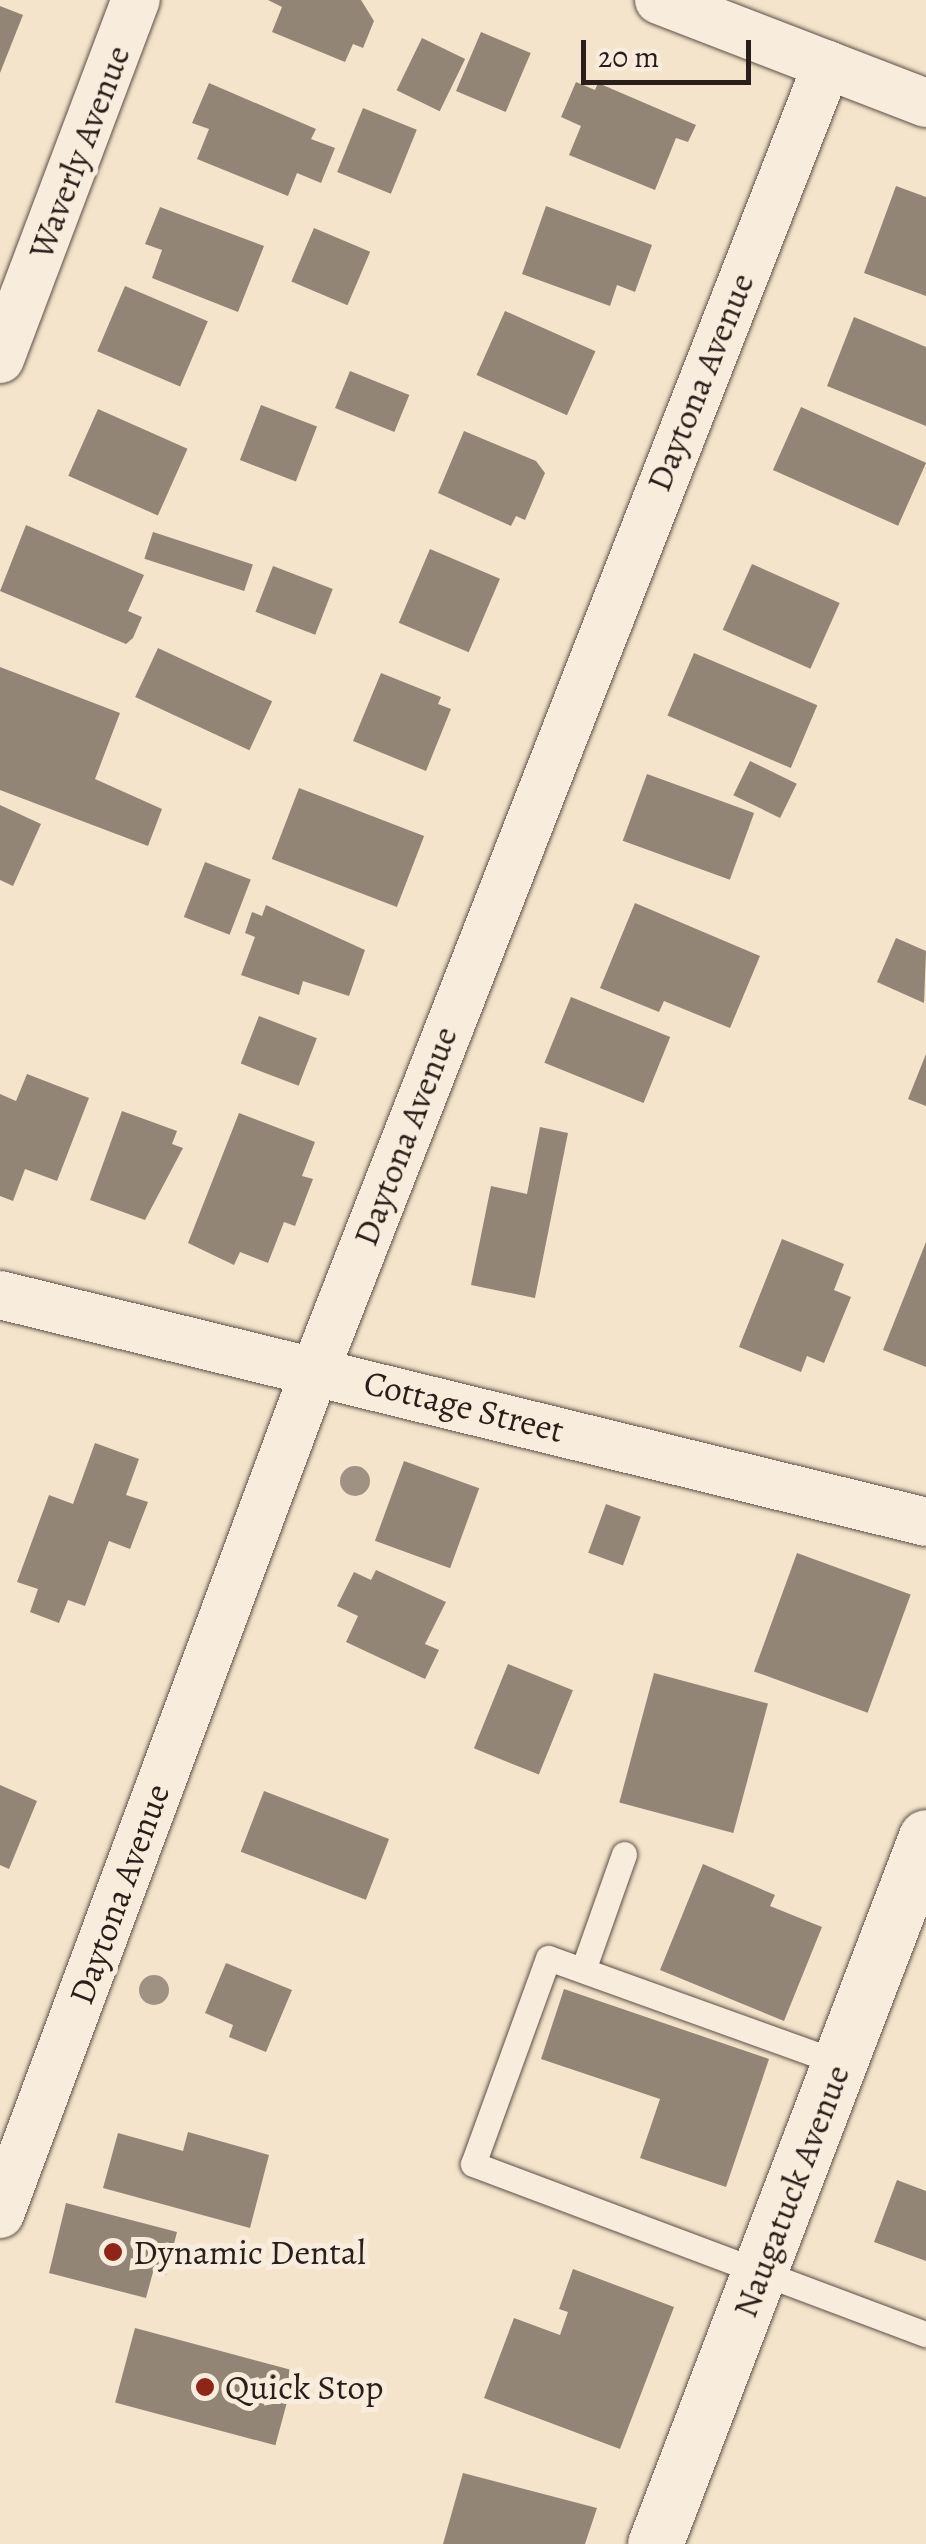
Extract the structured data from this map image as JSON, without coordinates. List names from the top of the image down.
{
  "streets": {
    "main road": ["Naugatuck Avenue"],
    "street": ["Waverly Avenue", "Daytona Avenue", "Cottage Street"]
  },
  "crossings": [
    ["Daytona Avenue", "Cottage Street"]
  ],
  "places": ["Dynamic Dental", "Quick Stop"],
  "scale_bar": "20 m"
}
